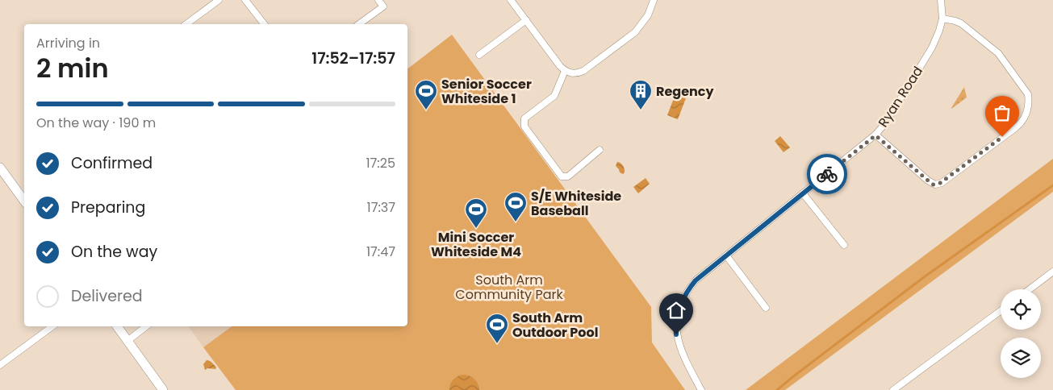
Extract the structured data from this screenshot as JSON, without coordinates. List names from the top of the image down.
{
  "streets": {
    "street": ["Ryan Road"]
  },
  "parks": ["South Arm Community Park"],
  "places": {
    "sports": [
      "Senior Soccer Whiteside 1",
      "S/E Whiteside Baseball",
      "Mini Soccer Whiteside M4",
      "South Arm Outdoor Pool"
    ],
    "building": ["Regency"]
  },
  "page": {
    "heading": ["2 min", "Arriving in", "17:52–17:57"],
    "bar": "On the way · 190 m",
    "list": [
      ["Confirmed", "17:25"],
      ["Preparing", "17:37"],
      ["On the way", "17:47"],
      "Delivered"
    ]
  }
}
